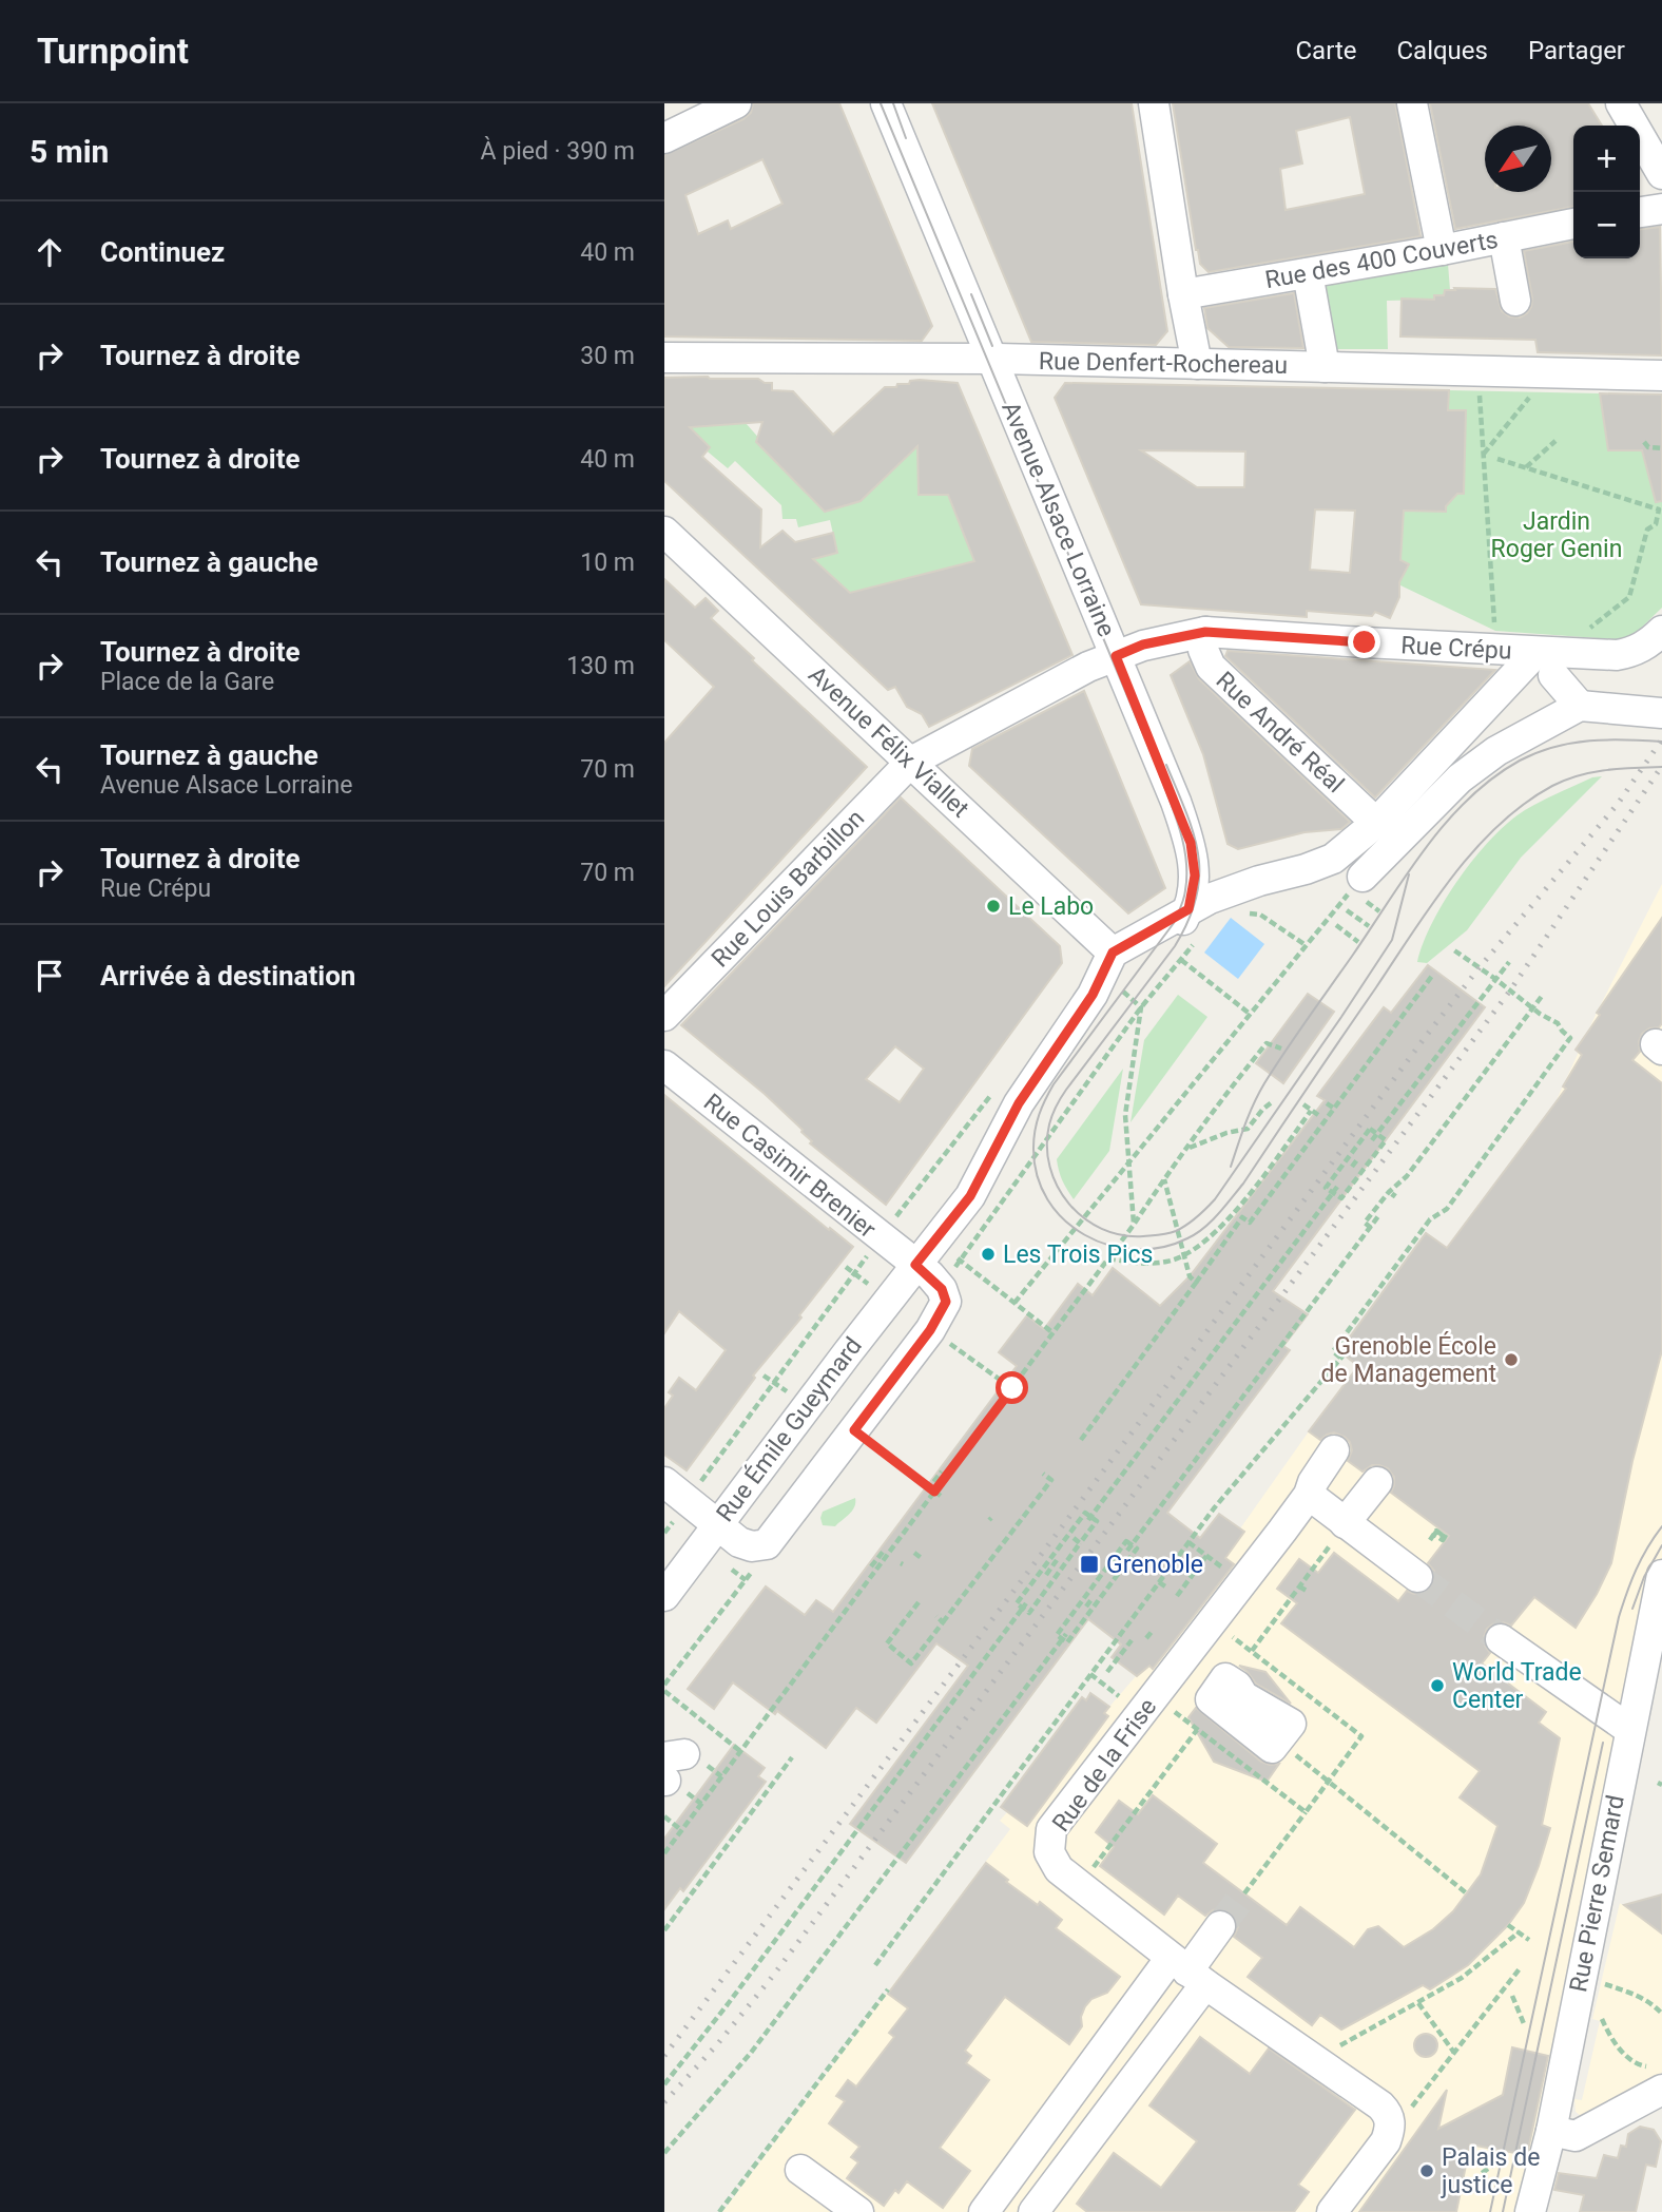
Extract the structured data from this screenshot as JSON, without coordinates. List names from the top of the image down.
{
  "streets": {
    "street": [
      "Rue des 400 Couverts",
      "Rue Denfert-Rochereau",
      "Avenue Alsace Lorraine",
      "Rue Crépu",
      "Rue André Réal",
      "Avenue Félix Viallet",
      "Rue Louis Barbillon",
      "Rue Casimir Brenier",
      "Rue Émile Gueymard",
      "Rue de la Frise",
      "Rue Pierre Semard"
    ]
  },
  "crossings": [
    ["Rue Denfert-Rochereau", "Avenue Alsace Lorraine"],
    ["Avenue Alsace Lorraine", "Rue Crépu"],
    ["Avenue Alsace Lorraine", "Rue Louis Barbillon"],
    ["Rue Crépu", "Rue André Réal"],
    ["Rue Crépu", "Rue Louis Barbillon"],
    ["Avenue Félix Viallet", "Rue Louis Barbillon"],
    ["Avenue Félix Viallet", "Rue Émile Gueymard"],
    ["Rue Casimir Brenier", "Rue Émile Gueymard"]
  ],
  "parks": ["Jardin Roger Genin"],
  "places": {
    "other": [
      "Le Labo",
      "Les Trois Pics",
      "Grenoble École de Management",
      "World Trade Center",
      "Palais de justice"
    ],
    "transit": ["Grenoble"]
  },
  "north": "bottom left",
  "page": {
    "header": "Turnpoint",
    "nav": ["Carte", "Calques", "Partager"],
    "heading": ["5 min", "À pied · 390 m"],
    "map_buttons": ["+", "−"],
    "list": [
      ["Continuez", "40 m"],
      ["Tournez à droite", "30 m"],
      ["Tournez à droite", "40 m"],
      ["Tournez à gauche", "10 m"],
      ["Tournez à droite", "Place de la Gare", "130 m"],
      ["Tournez à gauche", "Avenue Alsace Lorraine", "70 m"],
      ["Tournez à droite", "Rue Crépu", "70 m"],
      "Arrivée à destination"
    ]
  }
}
